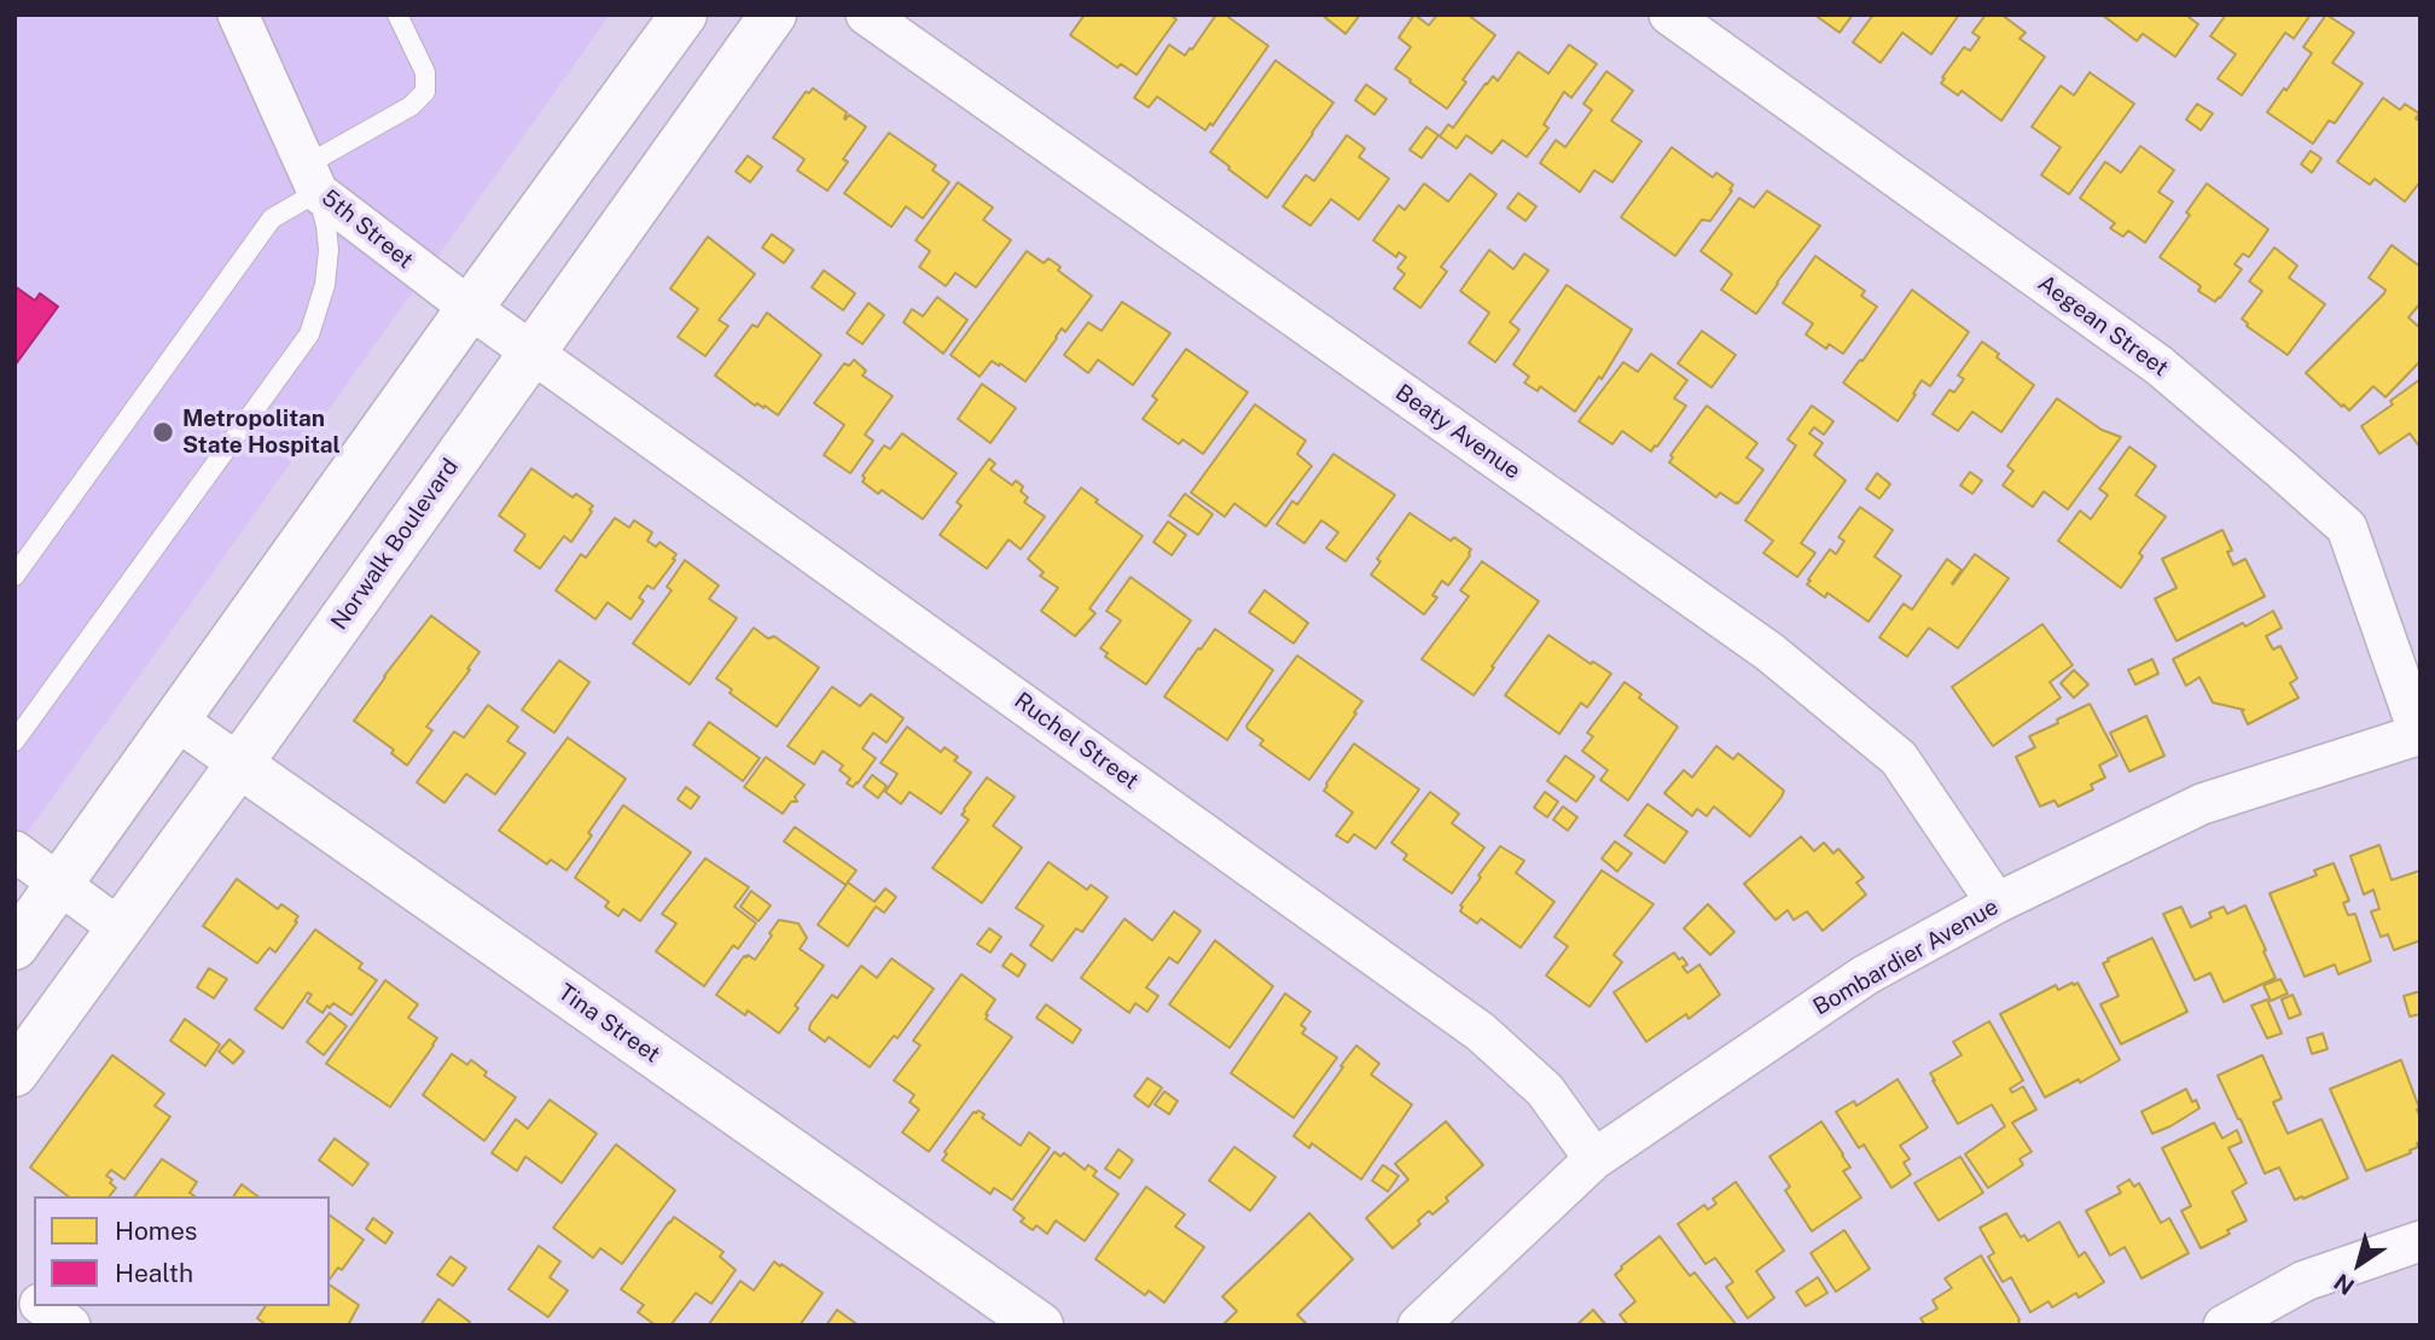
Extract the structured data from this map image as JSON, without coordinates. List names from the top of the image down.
{
  "streets": {
    "main road": ["Norwalk Boulevard", "Tina Street"],
    "street": [
      "5th Street",
      "Aegean Street",
      "Beaty Avenue",
      "Ruchel Street",
      "Bombardier Avenue"
    ]
  },
  "crossings": [
    ["5th Street", "Norwalk Boulevard"],
    ["5th Street", "Ruchel Street"],
    ["Aegean Street", "Bombardier Avenue"],
    ["Beaty Avenue", "Bombardier Avenue"],
    ["Norwalk Boulevard", "Ruchel Street"],
    ["Norwalk Boulevard", "Tina Street"],
    ["Ruchel Street", "Bombardier Avenue"]
  ],
  "places": ["Metropolitan State Hospital"],
  "legend": ["Homes", "Health"],
  "north": "bottom left"
}
